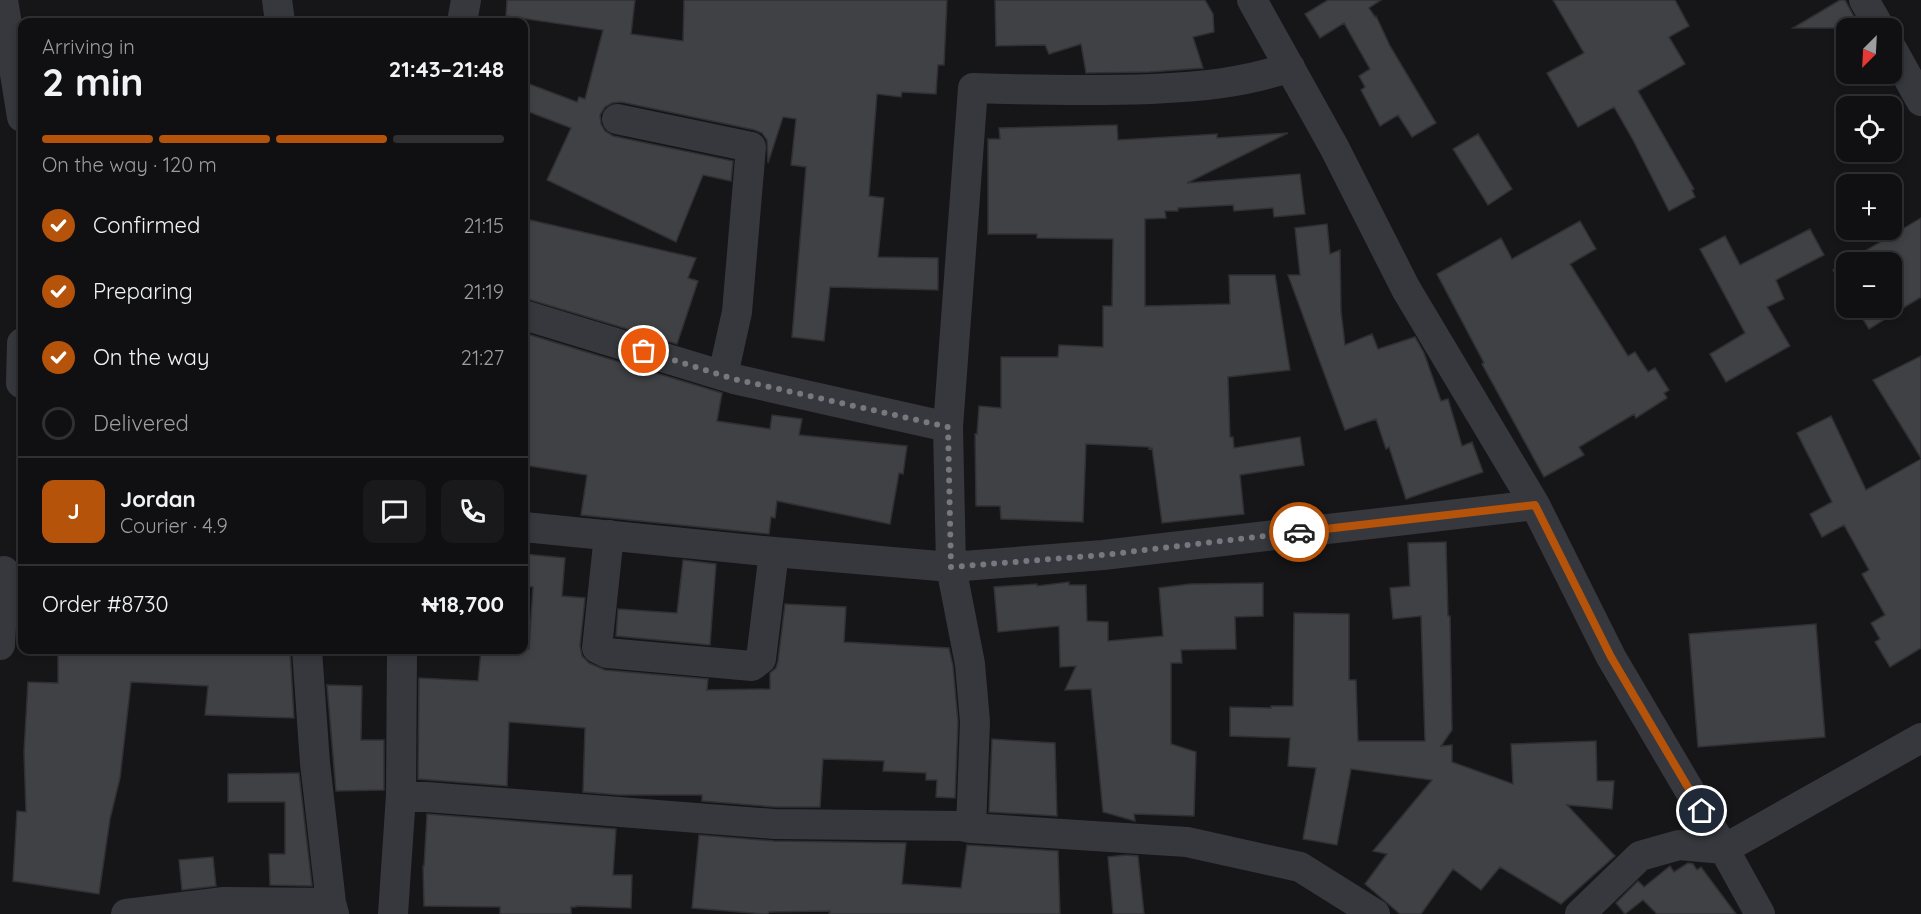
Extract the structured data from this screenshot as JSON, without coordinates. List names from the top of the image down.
{
  "north": "bottom left",
  "page": {
    "map_buttons": ["+", "−"],
    "heading": ["2 min", "Arriving in", "21:43–21:48"],
    "panel": [
      "Jordan",
      "Courier · 4.9",
      "Order #8730",
      "₦18,700"
    ],
    "bar": "On the way · 120 m",
    "list": [
      ["Confirmed", "21:15"],
      ["Preparing", "21:19"],
      ["On the way", "21:27"],
      "Delivered"
    ],
    "round": "J"
  }
}
